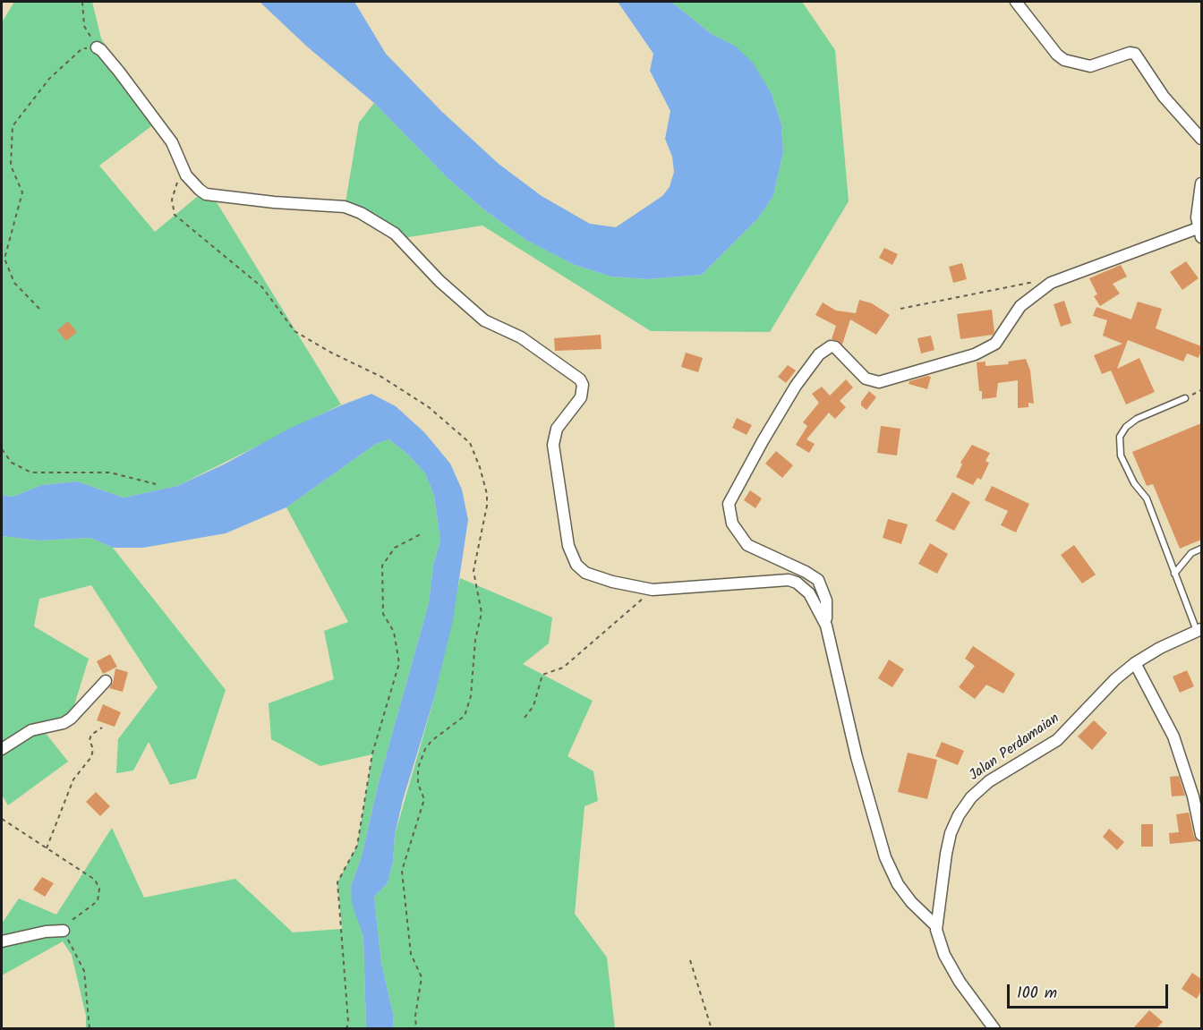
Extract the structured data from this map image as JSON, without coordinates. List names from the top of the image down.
{
  "streets": {
    "street": ["Jalan Perdamaian"]
  },
  "scale_bar": "100 m"
}
